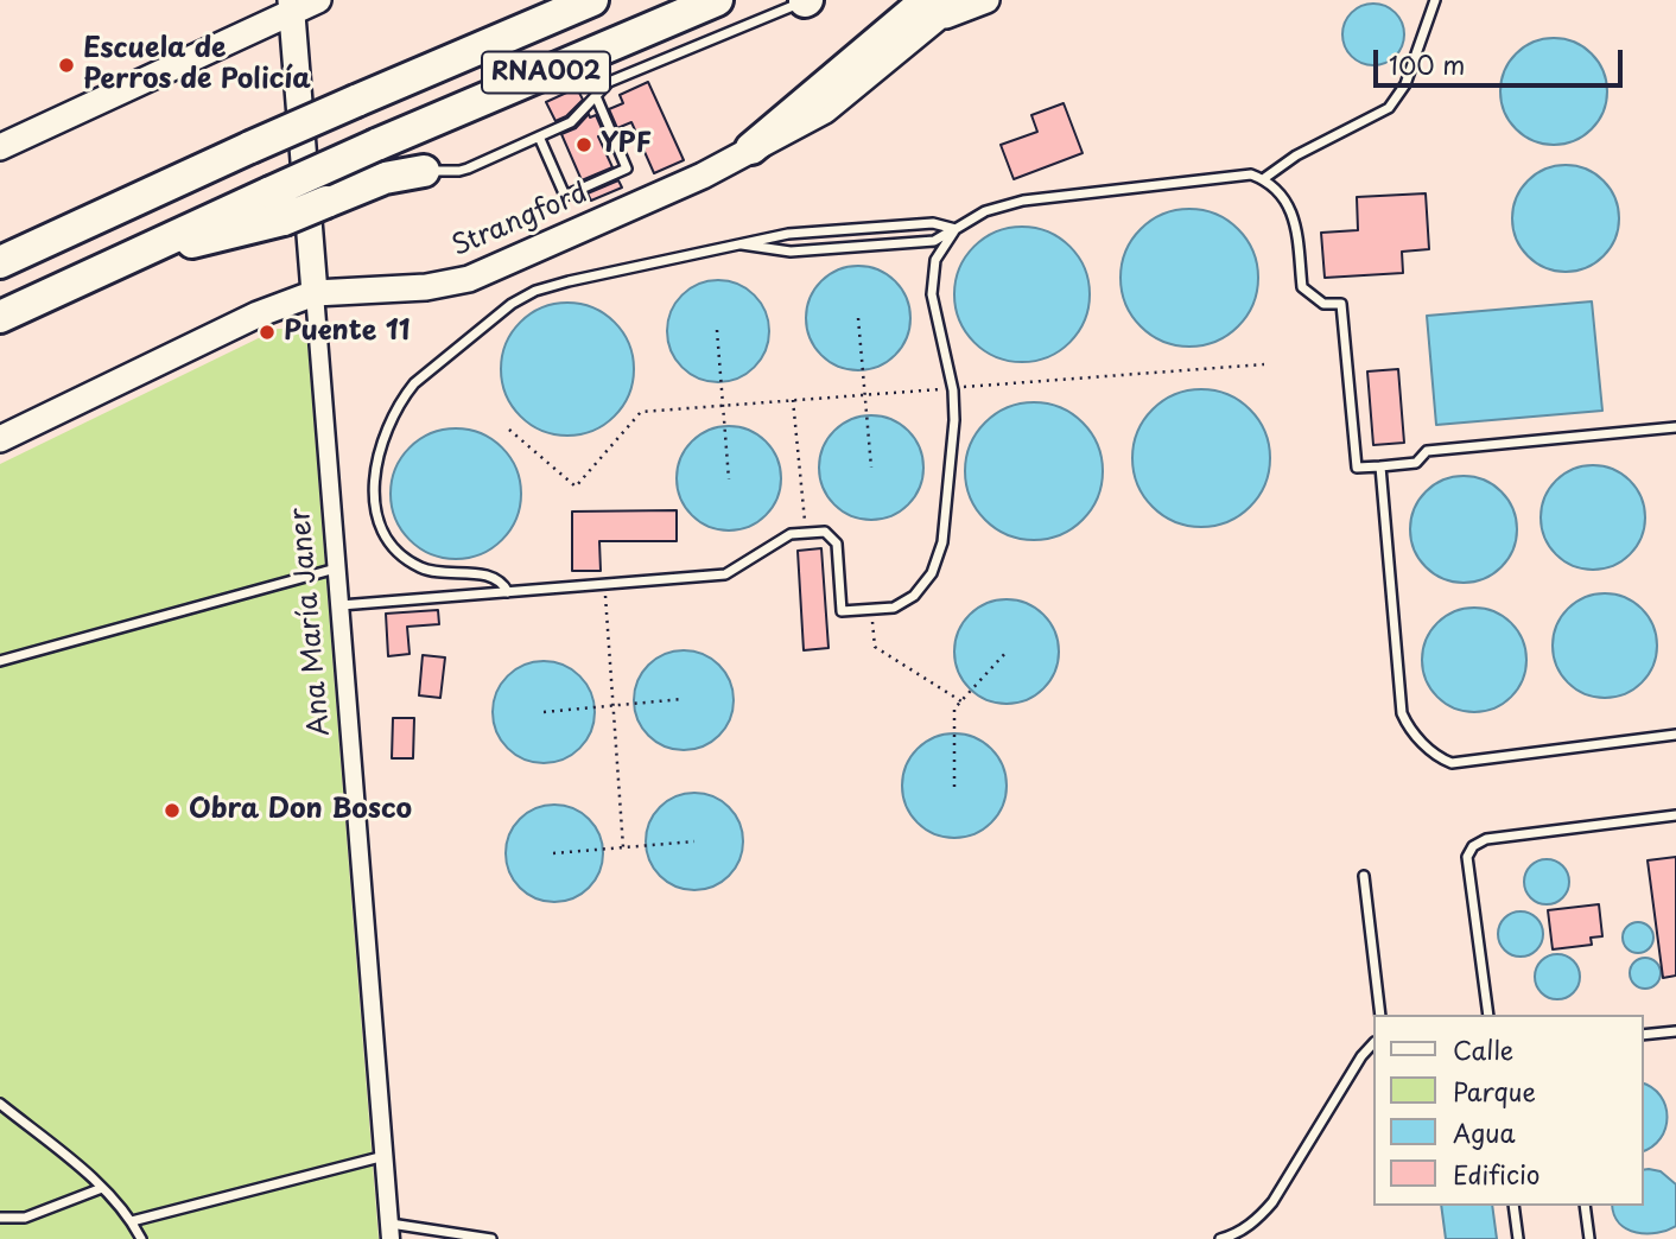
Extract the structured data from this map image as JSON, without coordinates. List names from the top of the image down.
{
  "streets": {
    "highway": ["RNA002"],
    "street": ["Strangford", "Ana María Janer"]
  },
  "crossings": [
    ["Strangford", "Ana María Janer"]
  ],
  "places": [
    "Escuela de Perros de Policía",
    "YPF",
    "Puente 11",
    "Obra Don Bosco"
  ],
  "legend": [
    "Calle",
    "Parque",
    "Agua",
    "Edificio"
  ],
  "scale_bar": "100 m"
}
